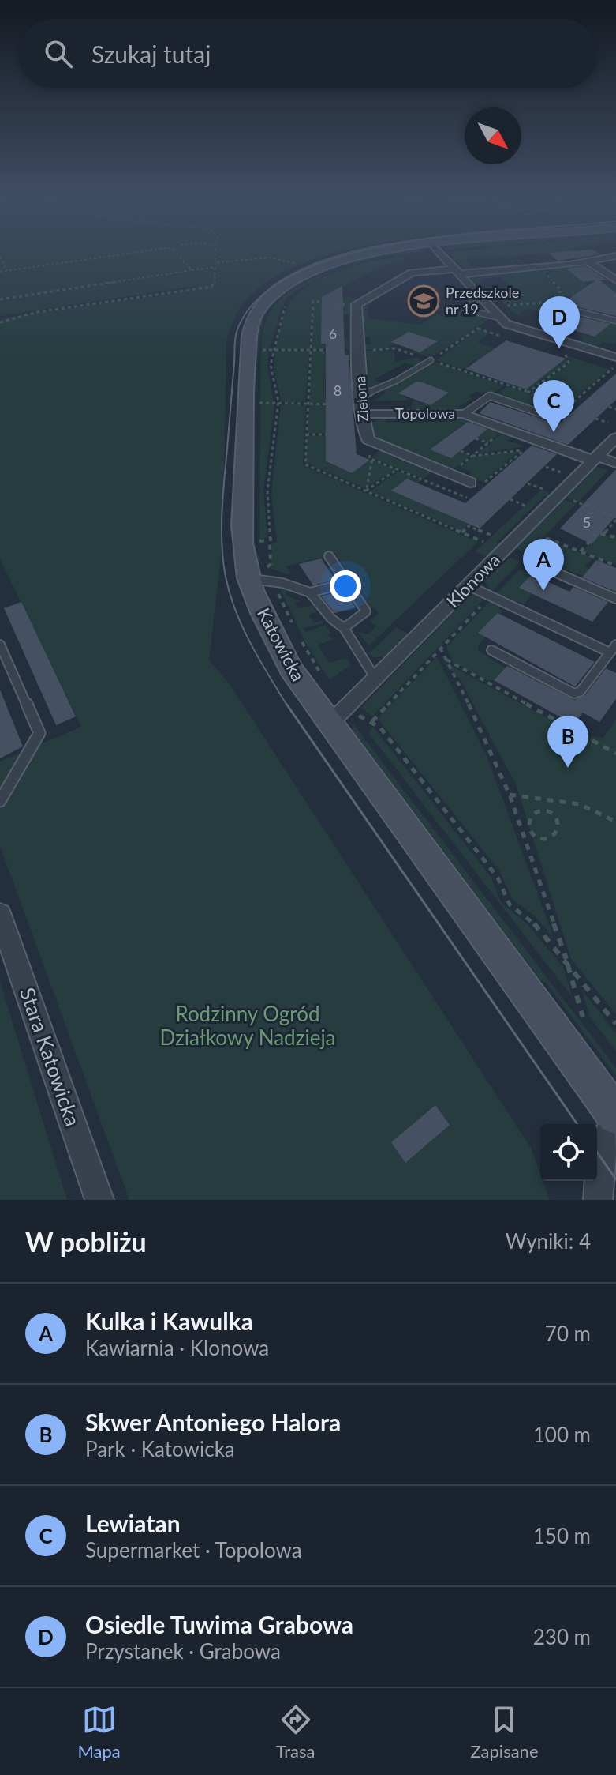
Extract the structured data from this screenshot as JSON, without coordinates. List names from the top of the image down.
{
  "streets": {
    "main road": ["Katowicka"],
    "street": [
      "Zielona",
      "Topolowa",
      "Klonowa",
      "Stara Katowicka"
    ]
  },
  "crossings": [
    ["Zielona", "Topolowa"],
    ["Topolowa", "Klonowa"],
    ["Klonowa", "Katowicka"]
  ],
  "parks": ["Rodzinny Ogród Działkowy Nadzieja"],
  "places": {
    "school or university": ["Przedszkole nr 19"]
  },
  "house_numbers": ["6", "8", "5"],
  "north": "bottom right",
  "page": {
    "search": "Szukaj tutaj",
    "pins": [
      "D",
      "C",
      "A",
      "B"
    ],
    "heading": ["W pobliżu", "Wyniki: 4"],
    "list": [
      {
        "mark": "A",
        "name": "Kulka i Kawulka",
        "note": "Kawiarnia · Klonowa",
        "value": "70 m"
      },
      {
        "mark": "B",
        "name": "Skwer Antoniego Halora",
        "note": "Park · Katowicka",
        "value": "100 m"
      },
      {
        "mark": "C",
        "name": "Lewiatan",
        "note": "Supermarket · Topolowa",
        "value": "150 m"
      },
      {
        "mark": "D",
        "name": "Osiedle Tuwima Grabowa",
        "note": "Przystanek · Grabowa",
        "value": "230 m"
      }
    ],
    "nav": ["Mapa", "Trasa", "Zapisane"]
  }
}
